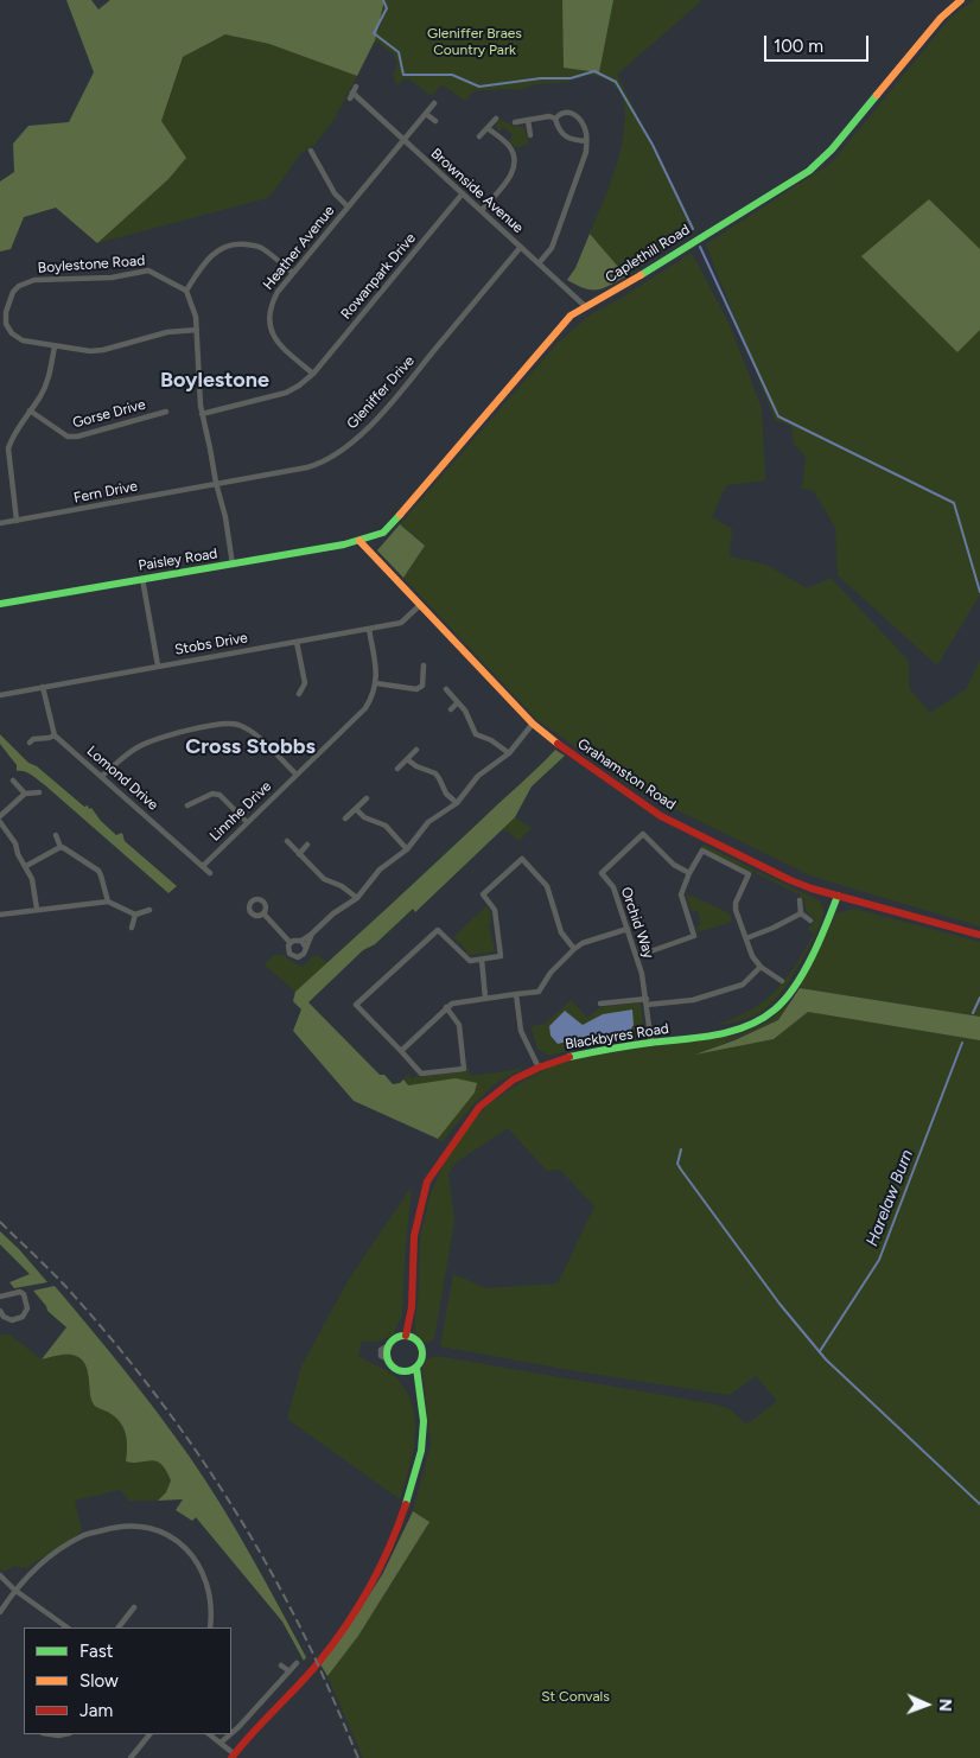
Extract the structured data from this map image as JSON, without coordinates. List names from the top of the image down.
{
  "streets": {
    "main road": [
      "Caplethill Road",
      "Paisley Road",
      "Grahamston Road",
      "Blackbyres Road"
    ],
    "street": [
      "Brownside Avenue",
      "Heather Avenue",
      "Boylestone Road",
      "Rowanpark Drive",
      "Gleniffer Drive",
      "Gorse Drive",
      "Fern Drive",
      "Stobs Drive",
      "Lomond Drive",
      "Linnhe Drive",
      "Orchid Way"
    ]
  },
  "crossings": [
    ["Brownside Avenue", "Heather Avenue"],
    ["Brownside Avenue", "Caplethill Road"],
    ["Brownside Avenue", "Rowanpark Drive"],
    ["Brownside Avenue", "Gleniffer Drive"],
    ["Heather Avenue", "Rowanpark Drive"],
    ["Caplethill Road", "Paisley Road"],
    ["Caplethill Road", "Grahamston Road"],
    ["Gleniffer Drive", "Fern Drive"],
    ["Paisley Road", "Grahamston Road"],
    ["Stobs Drive", "Grahamston Road"],
    ["Stobs Drive", "Linnhe Drive"],
    ["Grahamston Road", "Blackbyres Road"],
    ["Lomond Drive", "Linnhe Drive"],
    ["Orchid Way", "Blackbyres Road"]
  ],
  "districts": ["Boylestone", "Cross Stobbs"],
  "water": ["Harelaw Burn"],
  "parks": ["Gleniffer Braes Country Park", "St Convals"],
  "legend": ["Fast", "Slow", "Jam"],
  "scale_bar": "100 m",
  "north": "right"
}
